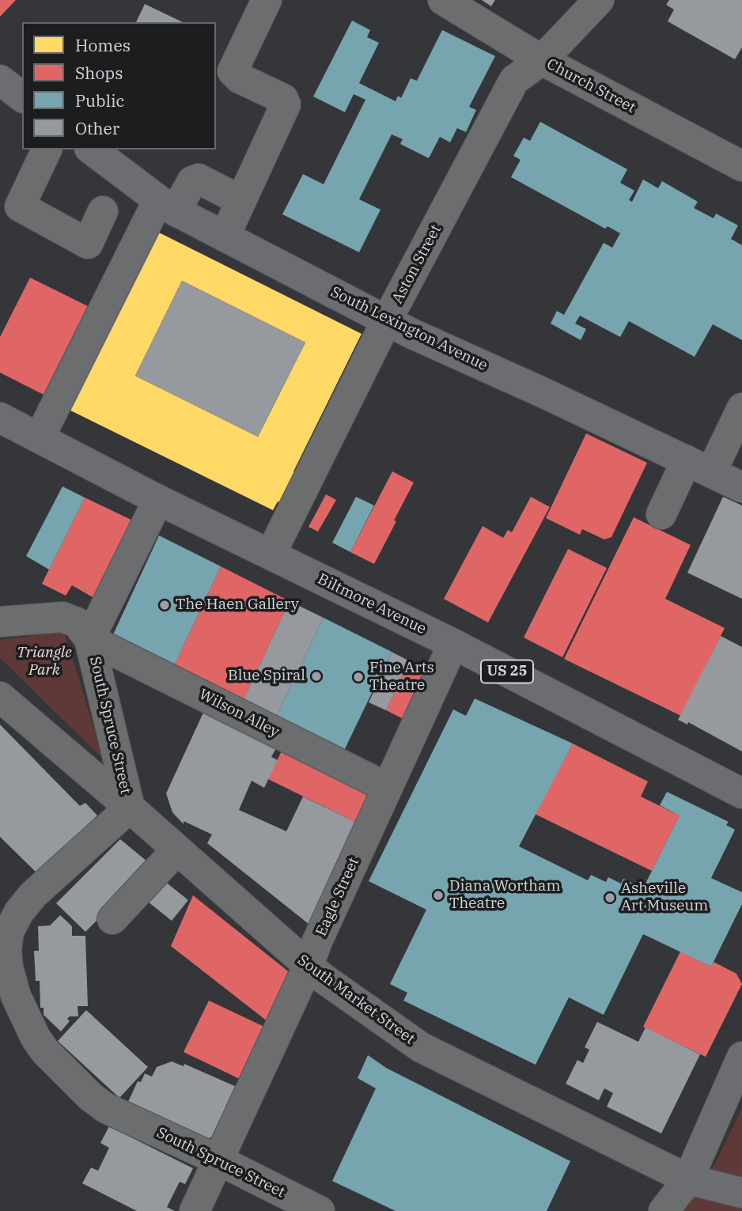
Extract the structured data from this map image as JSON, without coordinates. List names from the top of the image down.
{
  "streets": {
    "main road": [
      "South Lexington Avenue",
      "Biltmore Avenue",
      "US 25",
      "South Market Street"
    ],
    "street": [
      "Church Street",
      "Aston Street",
      "Wilson Alley",
      "South Spruce Street",
      "Eagle Street"
    ]
  },
  "crossings": [
    ["Church Street", "Aston Street"],
    ["Aston Street", "South Lexington Avenue"],
    ["Aston Street", "Biltmore Avenue"],
    ["Biltmore Avenue", "South Spruce Street"],
    ["Biltmore Avenue", "Eagle Street"],
    ["Wilson Alley", "South Spruce Street"],
    ["Wilson Alley", "Eagle Street"],
    ["South Spruce Street", "Eagle Street"],
    ["South Spruce Street", "South Market Street"],
    ["Eagle Street", "South Market Street"]
  ],
  "parks": ["Triangle Park"],
  "places": [
    "The Haen Gallery",
    "Blue Spiral",
    "Fine Arts Theatre",
    "Diana Wortham Theatre",
    "Asheville Art Museum"
  ],
  "legend": [
    "Homes",
    "Shops",
    "Public",
    "Other"
  ]
}
